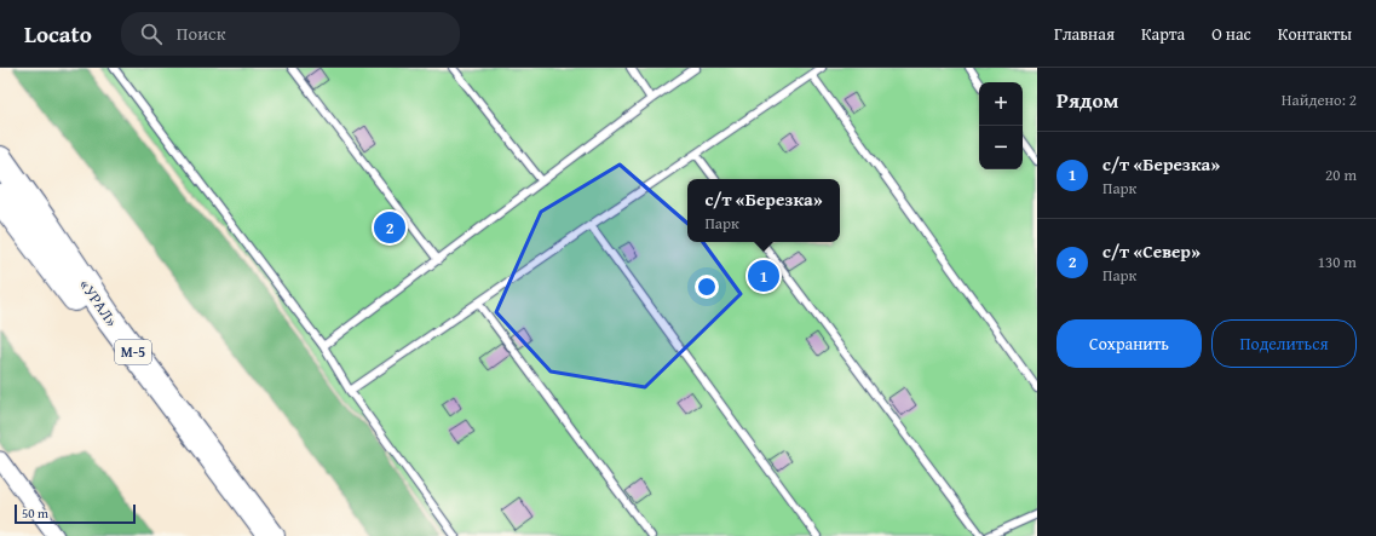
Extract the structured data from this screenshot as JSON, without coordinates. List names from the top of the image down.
{
  "streets": {
    "highway": ["«УРАЛ»", "М-5"]
  },
  "scale_bar": "50 m",
  "page": {
    "header": "Locato",
    "search": "Поиск",
    "nav": [
      "Главная",
      "Карта",
      "О нас",
      "Контакты"
    ],
    "heading": ["Рядом", "Найдено: 2"],
    "map_buttons": ["+", "−"],
    "list": [
      {
        "mark": "1",
        "name": "с/т «Березка»",
        "note": "Парк",
        "value": "20 m"
      },
      {
        "mark": "2",
        "name": "с/т «Север»",
        "note": "Парк",
        "value": "130 m"
      }
    ],
    "popup": ["с/т «Березка»", "Парк"],
    "pins": ["2", "1"],
    "buttons": ["Сохранить", "Поделиться"],
    "scale": "50 m"
  }
}
